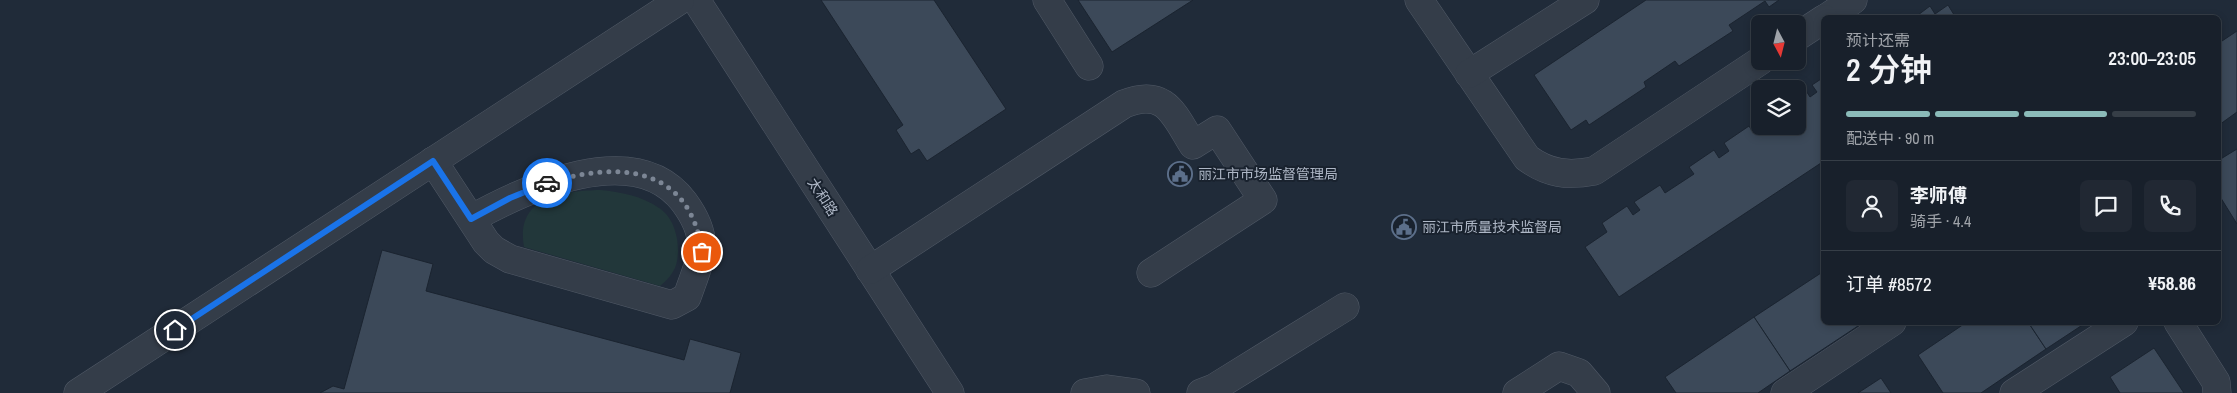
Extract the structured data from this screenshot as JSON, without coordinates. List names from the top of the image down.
{
  "streets": {
    "street": ["太和路"]
  },
  "places": {
    "public building": ["丽江市市场监督管理局", "丽江市质量技术监督局"]
  },
  "north": "bottom",
  "page": {
    "heading": ["2 分钟", "预计还需", "23:00–23:05"],
    "panel": [
      "李师傅",
      "骑手 · 4.4",
      "订单 #8572",
      "¥58.86"
    ],
    "bar": "配送中 · 90 m"
  }
}
